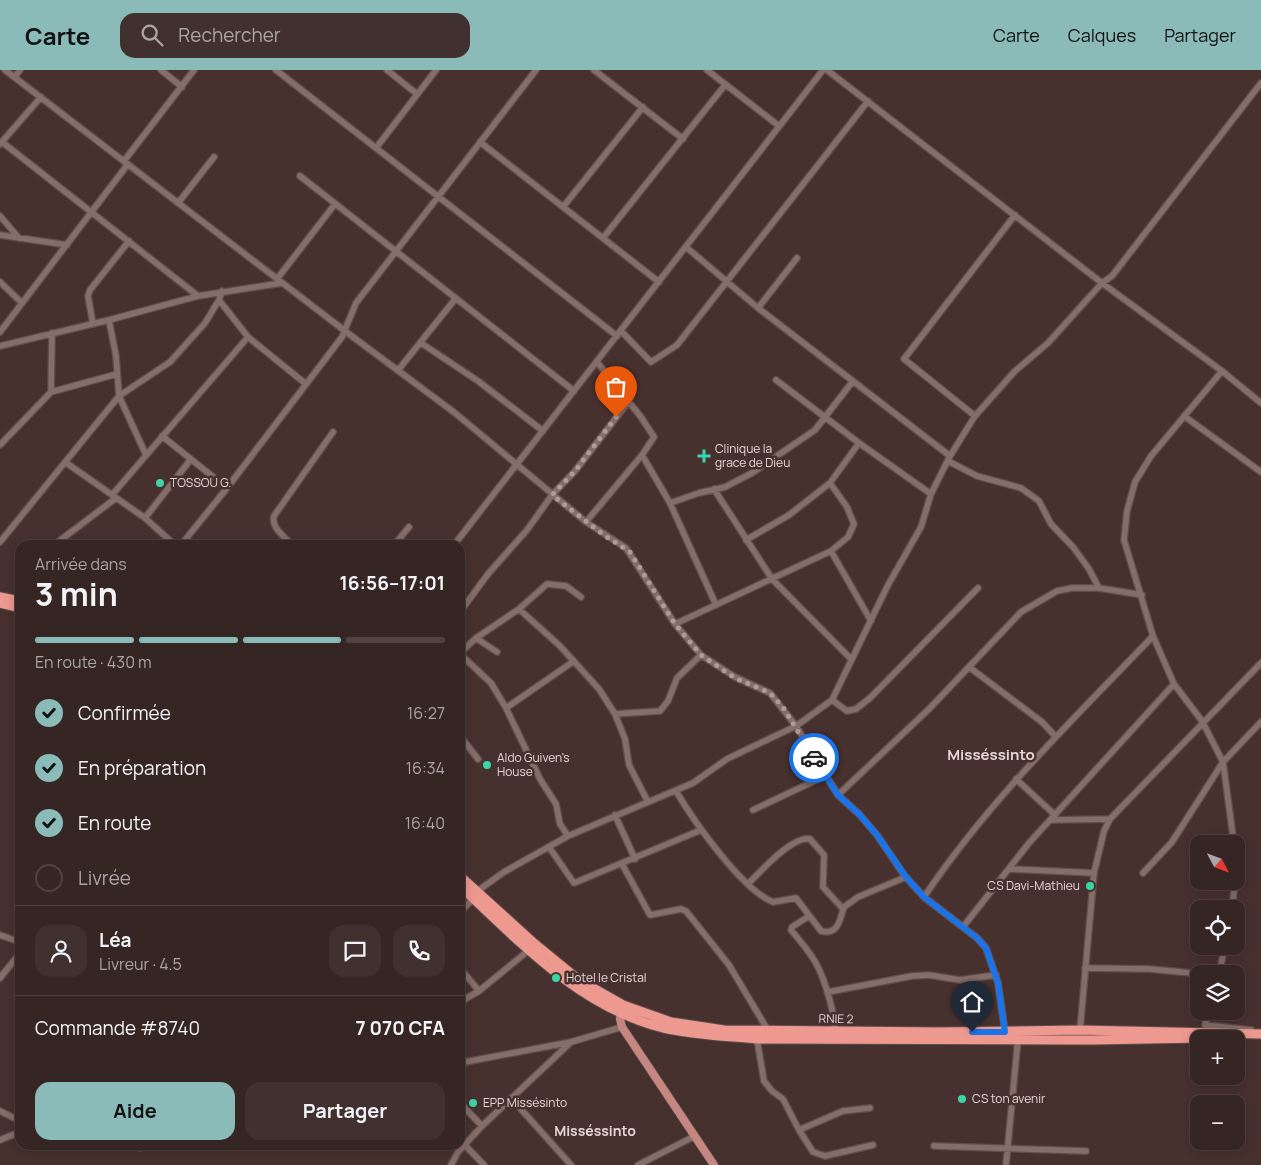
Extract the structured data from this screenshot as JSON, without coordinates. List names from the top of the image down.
{
  "streets": {
    "highway": ["RNIE 2"]
  },
  "districts": ["Misséssinto", "Misséssinto"],
  "places": {
    "health": ["Clinique la grace de Dieu"],
    "other": [
      "TOSSOU G.",
      "Aldo Guiven's House",
      "CS Davi-Mathieu",
      "Hotel le Cristal",
      "CS ton avenir",
      "EPP Missésinto"
    ]
  },
  "north": "bottom right",
  "page": {
    "header": "Carte",
    "search": "Rechercher",
    "nav": ["Carte", "Calques", "Partager"],
    "heading": ["3 min", "Arrivée dans", "16:56–17:01"],
    "panel": [
      "Léa",
      "Livreur · 4.5",
      "Commande #8740",
      "7 070 CFA"
    ],
    "bar": "En route · 430 m",
    "list": [
      ["Confirmée", "16:27"],
      ["En préparation", "16:34"],
      ["En route", "16:40"],
      "Livrée"
    ],
    "map_buttons": ["+", "−"],
    "buttons": ["Aide", "Partager"]
  }
}
